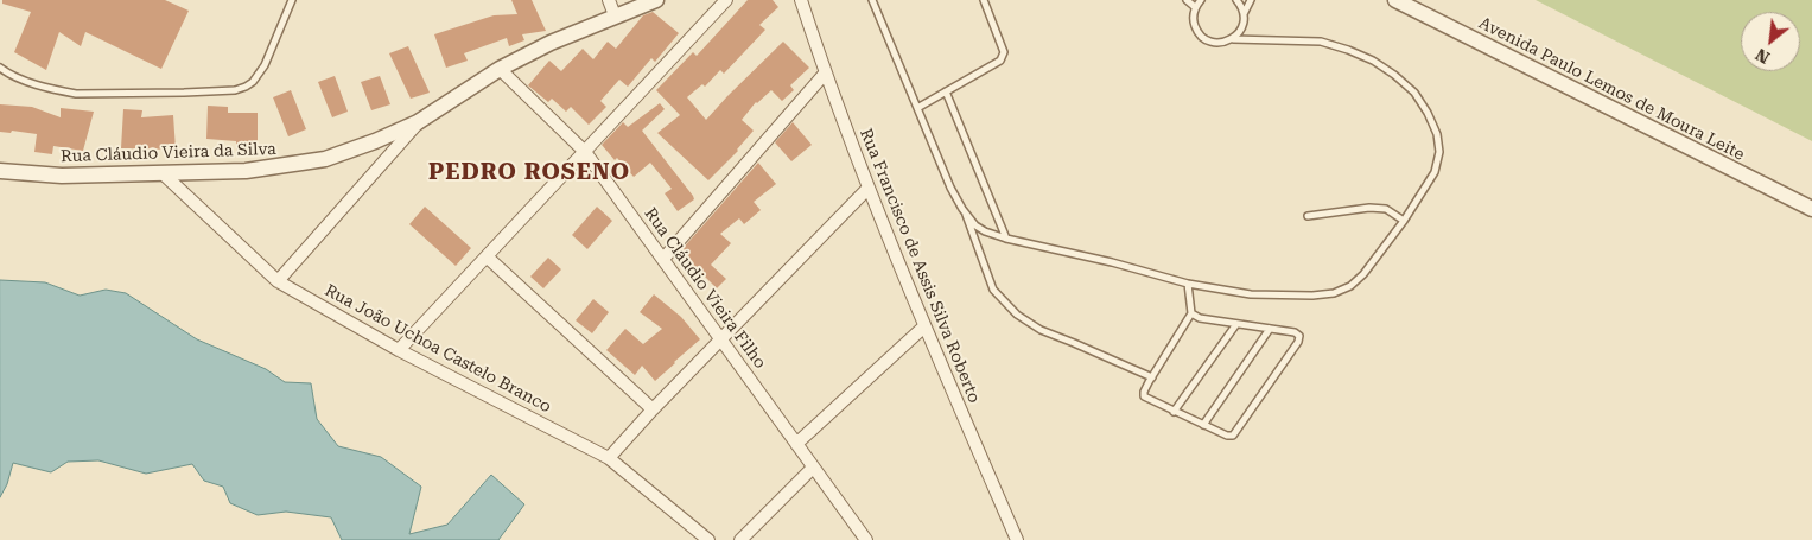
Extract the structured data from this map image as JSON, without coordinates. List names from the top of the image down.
{
  "streets": {
    "street": [
      "Avenida Paulo Lemos de Moura Leite",
      "Rua Cláudio Vieira da Silva",
      "Rua Francisco de Assis Silva Roberto",
      "Rua Cláudio Vieira Filho",
      "Rua João Uchoa Castelo Branco"
    ]
  },
  "crossings": [
    ["Rua Cláudio Vieira da Silva", "Rua Cláudio Vieira Filho"],
    ["Rua Cláudio Vieira da Silva", "Rua João Uchoa Castelo Branco"]
  ],
  "districts": ["PEDRO ROSENO"],
  "north": "bottom left"
}
